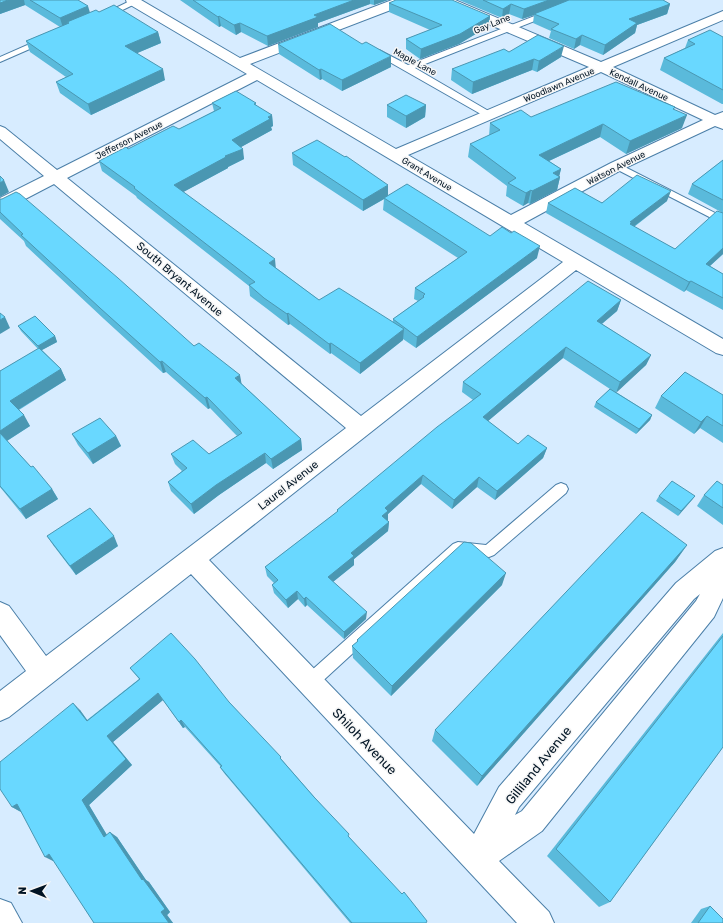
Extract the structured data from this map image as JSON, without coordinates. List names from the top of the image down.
{
  "streets": {
    "street": [
      "Woodlawn Avenue",
      "Kendall Avenue",
      "Jefferson Avenue",
      "Watson Avenue",
      "Grant Avenue",
      "South Bryant Avenue",
      "Laurel Avenue",
      "Shiloh Avenue",
      "Gilliland Avenue"
    ],
    "lane": ["Gay Lane", "Maple Lane"]
  },
  "crossings": [
    ["Gay Lane", "Maple Lane"],
    ["Gay Lane", "Kendall Avenue"],
    ["Maple Lane", "Woodlawn Avenue"],
    ["Woodlawn Avenue", "Kendall Avenue"],
    ["Woodlawn Avenue", "Grant Avenue"],
    ["Kendall Avenue", "Watson Avenue"],
    ["Jefferson Avenue", "Grant Avenue"],
    ["Jefferson Avenue", "South Bryant Avenue"],
    ["Watson Avenue", "Grant Avenue"],
    ["Grant Avenue", "Laurel Avenue"],
    ["South Bryant Avenue", "Laurel Avenue"],
    ["Laurel Avenue", "Shiloh Avenue"],
    ["Shiloh Avenue", "Gilliland Avenue"]
  ],
  "north": "left"
}
